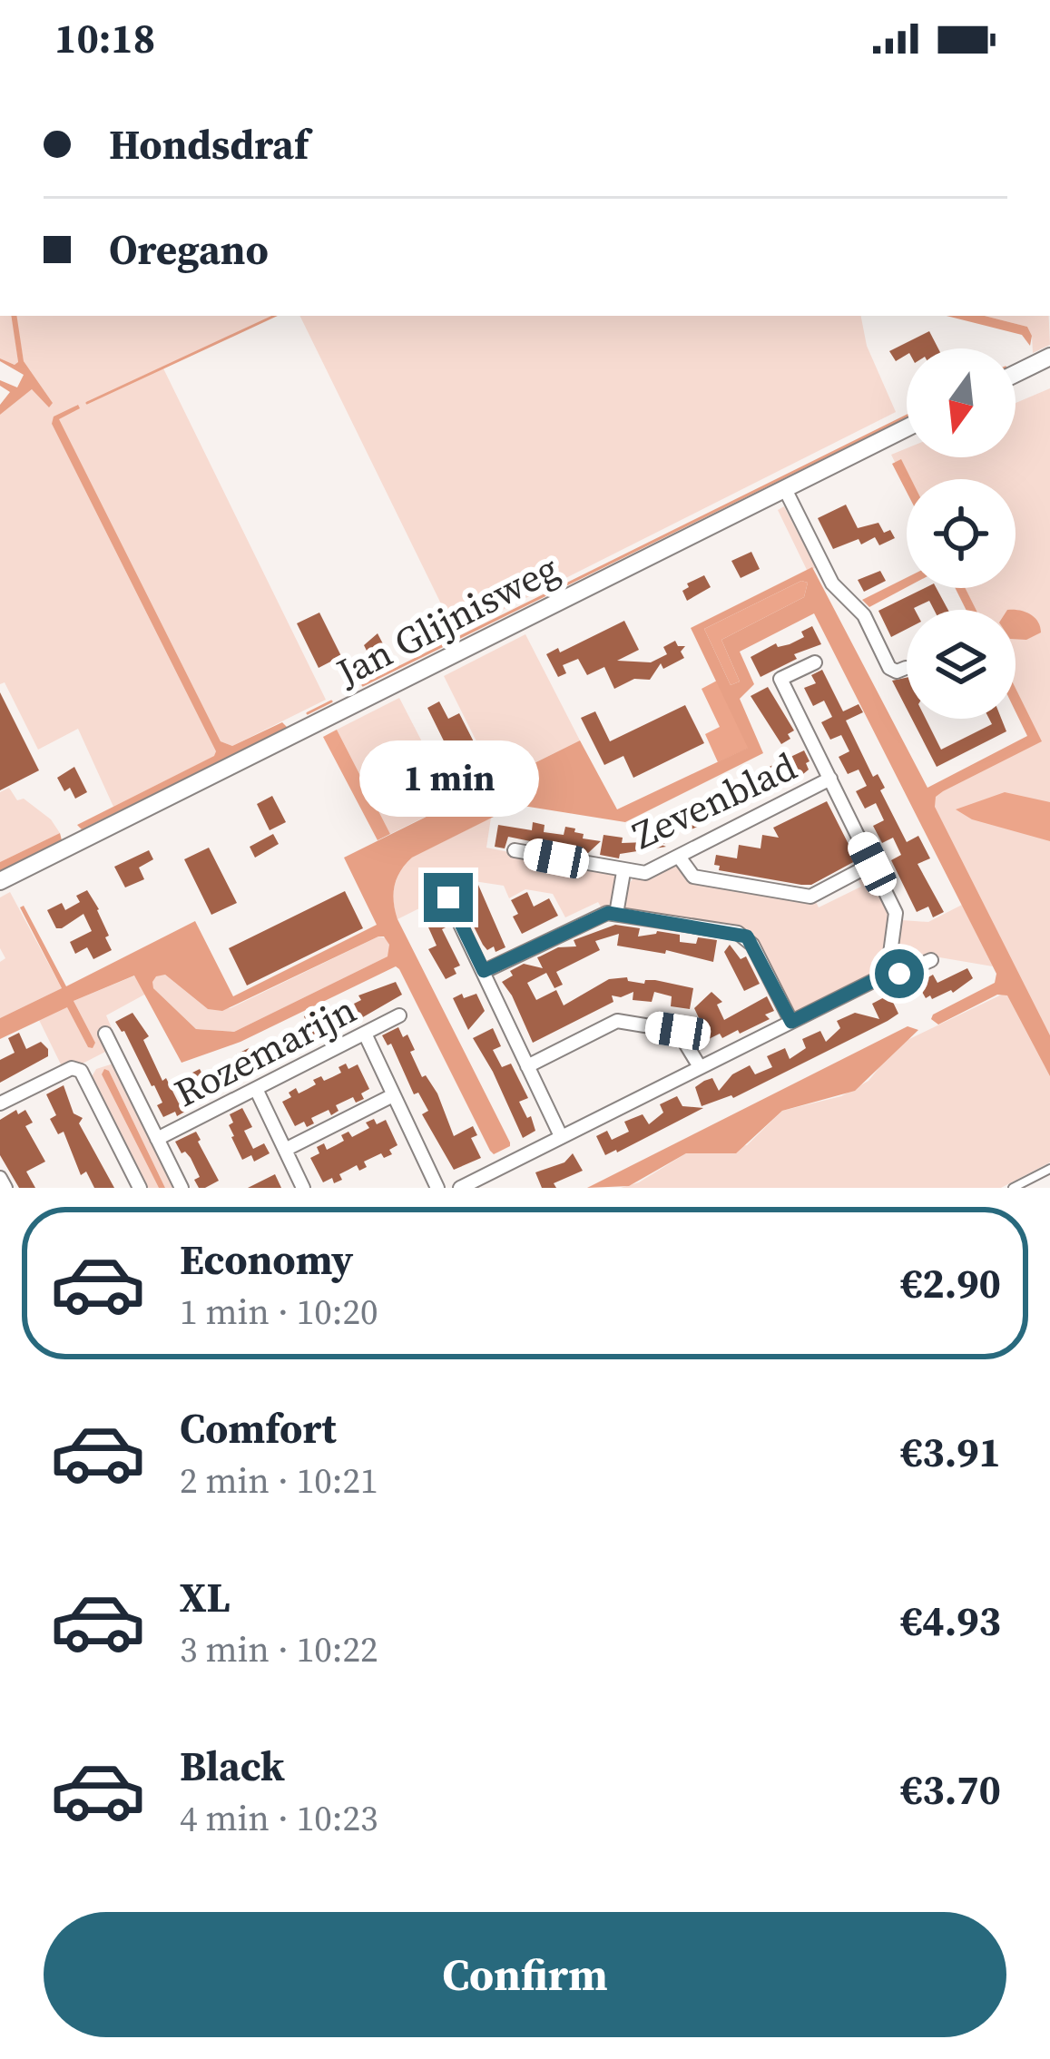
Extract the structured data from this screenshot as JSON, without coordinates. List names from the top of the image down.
{
  "streets": {
    "street": ["Jan Glijnisweg", "Zevenblad", "Rozemarijn"]
  },
  "north": "bottom",
  "page": {
    "status": "10:18",
    "banner": ["Hondsdraf", "Oregano"],
    "bubble": "1 min",
    "list": [
      {
        "name": "Economy",
        "note": "1 min · 10:20",
        "value": "€2.90"
      },
      {
        "name": "Comfort",
        "note": "2 min · 10:21",
        "value": "€3.91"
      },
      {
        "name": "XL",
        "note": "3 min · 10:22",
        "value": "€4.93"
      },
      {
        "name": "Black",
        "note": "4 min · 10:23",
        "value": "€3.70"
      }
    ],
    "buttons": "Confirm"
  }
}
